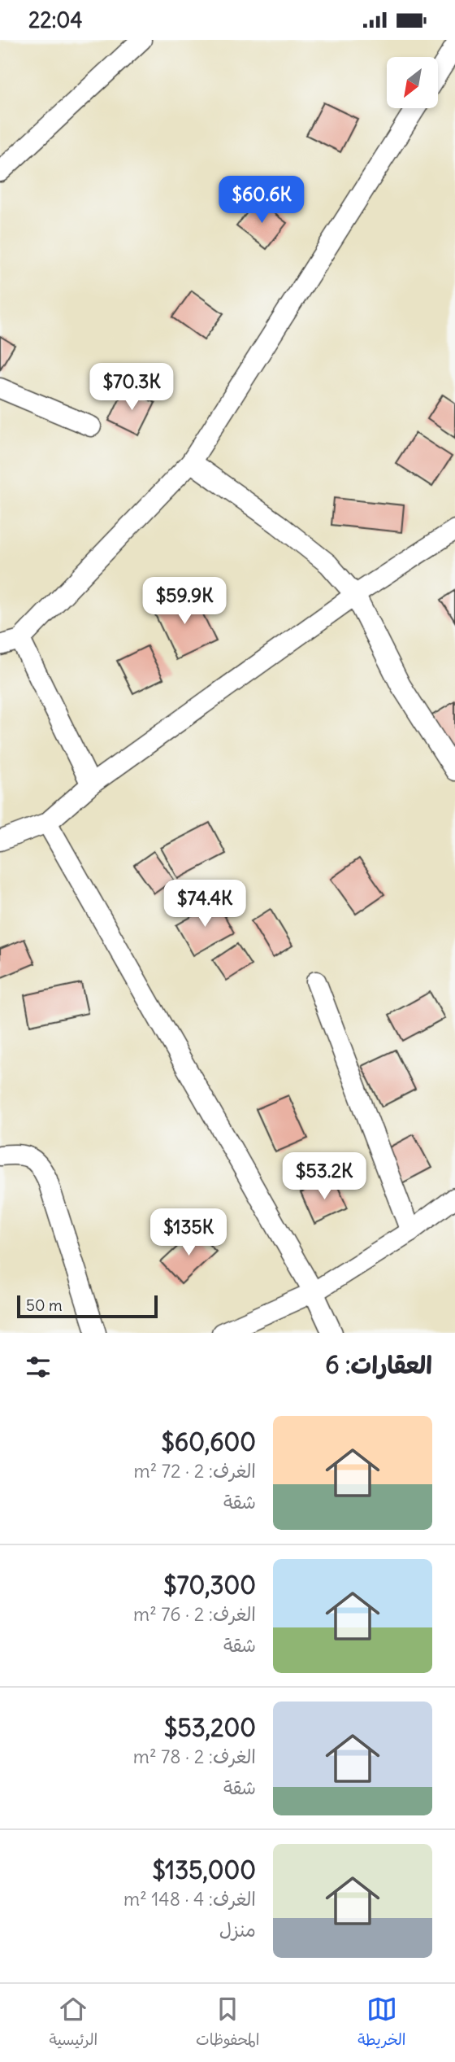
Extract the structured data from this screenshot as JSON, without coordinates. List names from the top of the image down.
{
  "scale_bar": "50 m",
  "north": "bottom left",
  "page": {
    "status": "22:04",
    "price": [
      "$60.6K",
      "$70.3K",
      "$59.9K",
      "$74.4K",
      "$53.2K",
      "$135K"
    ],
    "scale": "50 m",
    "heading": "العقارات: 6",
    "list": [
      {
        "name": "$60,600",
        "note": "الغرف: 2 · 72 m² · شقة"
      },
      {
        "name": "$70,300",
        "note": "الغرف: 2 · 76 m² · شقة"
      },
      {
        "name": "$53,200",
        "note": "الغرف: 2 · 78 m² · شقة"
      },
      {
        "name": "$135,000",
        "note": "الغرف: 4 · 148 m² · منزل"
      }
    ],
    "tabs": ["الخريطة", "المحفوظات", "الرئيسية"]
  }
}
